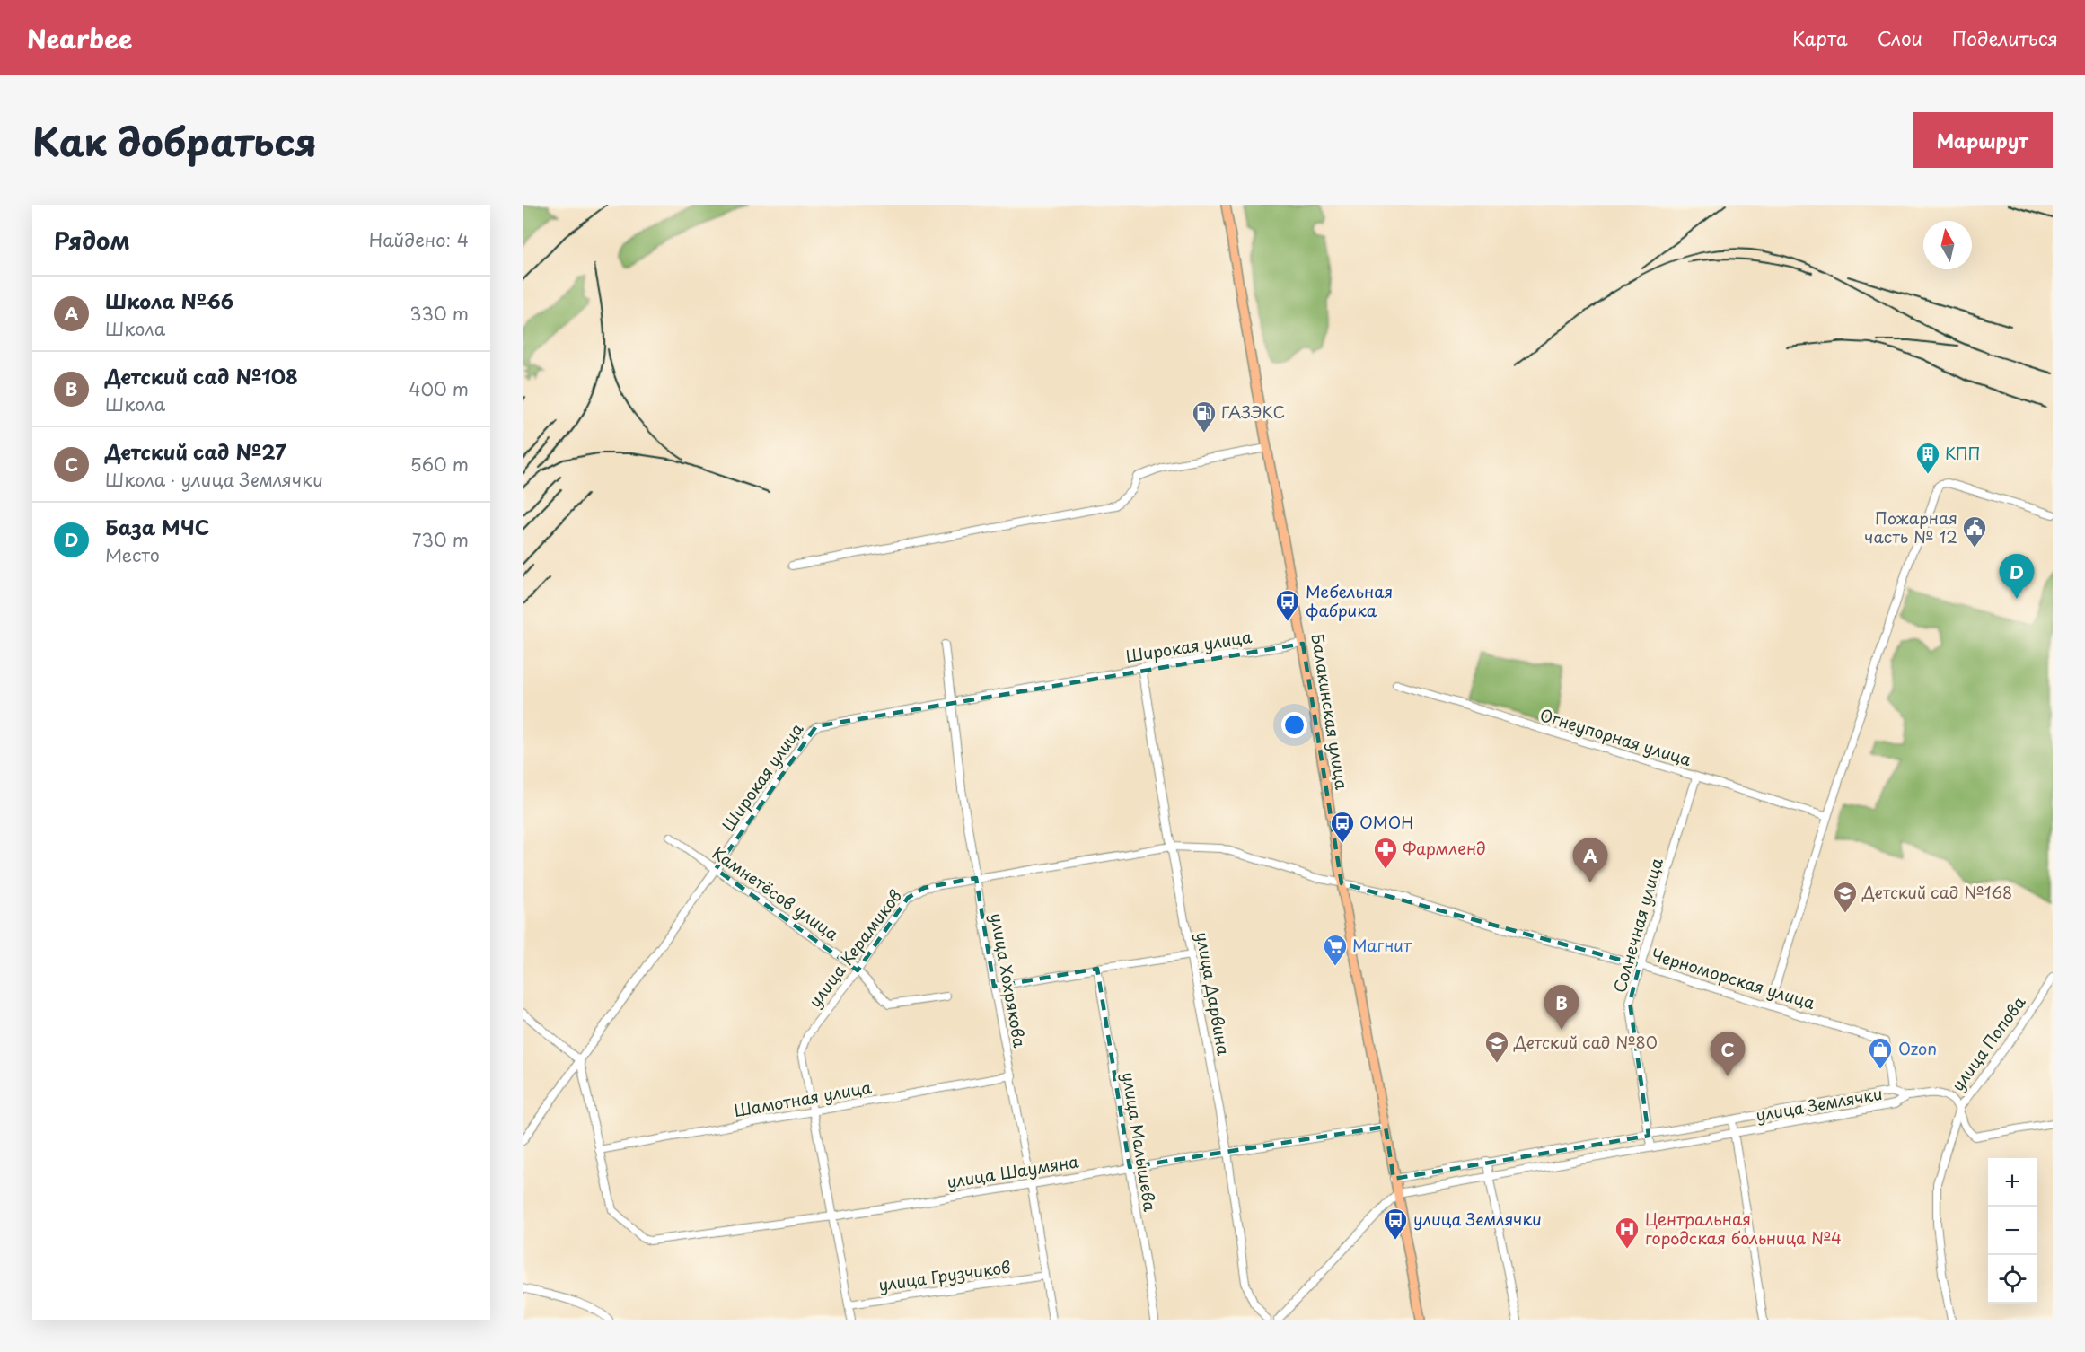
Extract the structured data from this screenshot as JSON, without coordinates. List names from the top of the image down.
{
  "streets": {
    "main road": ["Балакинская улица"],
    "street": [
      "Широкая улица",
      "Огнеупорная улица",
      "Камнетёсов улица",
      "Солнечная улица",
      "улица Керамиков",
      "Черноморская улица",
      "улица Хохрякова",
      "улица Дарвина",
      "улица Попова",
      "Шамотная улица",
      "улица Землячки",
      "улица Малышева",
      "улица Шаумяна",
      "улица Грузчиков"
    ]
  },
  "crossings": [
    ["Широкая улица", "Балакинская улица"],
    ["Широкая улица", "Камнетёсов улица"],
    ["Широкая улица", "улица Хохрякова"],
    ["Широкая улица", "улица Дарвина"],
    ["Балакинская улица", "улица Керамиков"],
    ["Балакинская улица", "Черноморская улица"],
    ["Балакинская улица", "улица Землячки"],
    ["Балакинская улица", "улица Шаумяна"],
    ["Огнеупорная улица", "Солнечная улица"],
    ["Камнетёсов улица", "улица Керамиков"],
    ["Солнечная улица", "Черноморская улица"],
    ["Солнечная улица", "улица Землячки"],
    ["улица Керамиков", "Черноморская улица"],
    ["улица Керамиков", "улица Хохрякова"],
    ["улица Керамиков", "улица Дарвина"],
    ["улица Керамиков", "Шамотная улица"],
    ["улица Керамиков", "улица Шаумяна"],
    ["улица Керамиков", "улица Грузчиков"],
    ["Черноморская улица", "улица Землячки"],
    ["улица Хохрякова", "Шамотная улица"],
    ["улица Хохрякова", "улица Шаумяна"],
    ["улица Хохрякова", "улица Грузчиков"],
    ["улица Дарвина", "улица Шаумяна"],
    ["Шамотная улица", "улица Шаумяна"],
    ["улица Малышева", "улица Шаумяна"]
  ],
  "places": {
    "fuel station": ["ГАЗЭКС"],
    "building": ["КПП"],
    "public building": ["Пожарная часть № 12"],
    "bus stop": ["Мебельная фабрика", "ОМОН", "улица Землячки"],
    "pharmacy": ["Фармленд"],
    "school or university": ["Детский сад №168", "Детский сад №80"],
    "supermarket": ["Магнит"],
    "shop": ["Ozon"],
    "hospital": ["Центральная городская больница №4"]
  },
  "north": "top",
  "page": {
    "header": "Nearbee",
    "nav": ["Карта", "Слои", "Поделиться"],
    "title": "Как добраться",
    "buttons": "Маршрут",
    "heading": ["Рядом", "Найдено: 4"],
    "list": [
      {
        "mark": "A",
        "name": "Школа №66",
        "note": "Школа",
        "value": "330 m"
      },
      {
        "mark": "B",
        "name": "Детский сад №108",
        "note": "Школа",
        "value": "400 m"
      },
      {
        "mark": "C",
        "name": "Детский сад №27",
        "note": "Школа · улица Землячки",
        "value": "560 m"
      },
      {
        "mark": "D",
        "name": "База МЧС",
        "note": "Место",
        "value": "730 m"
      }
    ],
    "pins": [
      "D",
      "A",
      "B",
      "C"
    ],
    "map_buttons": ["+", "−"]
  }
}
